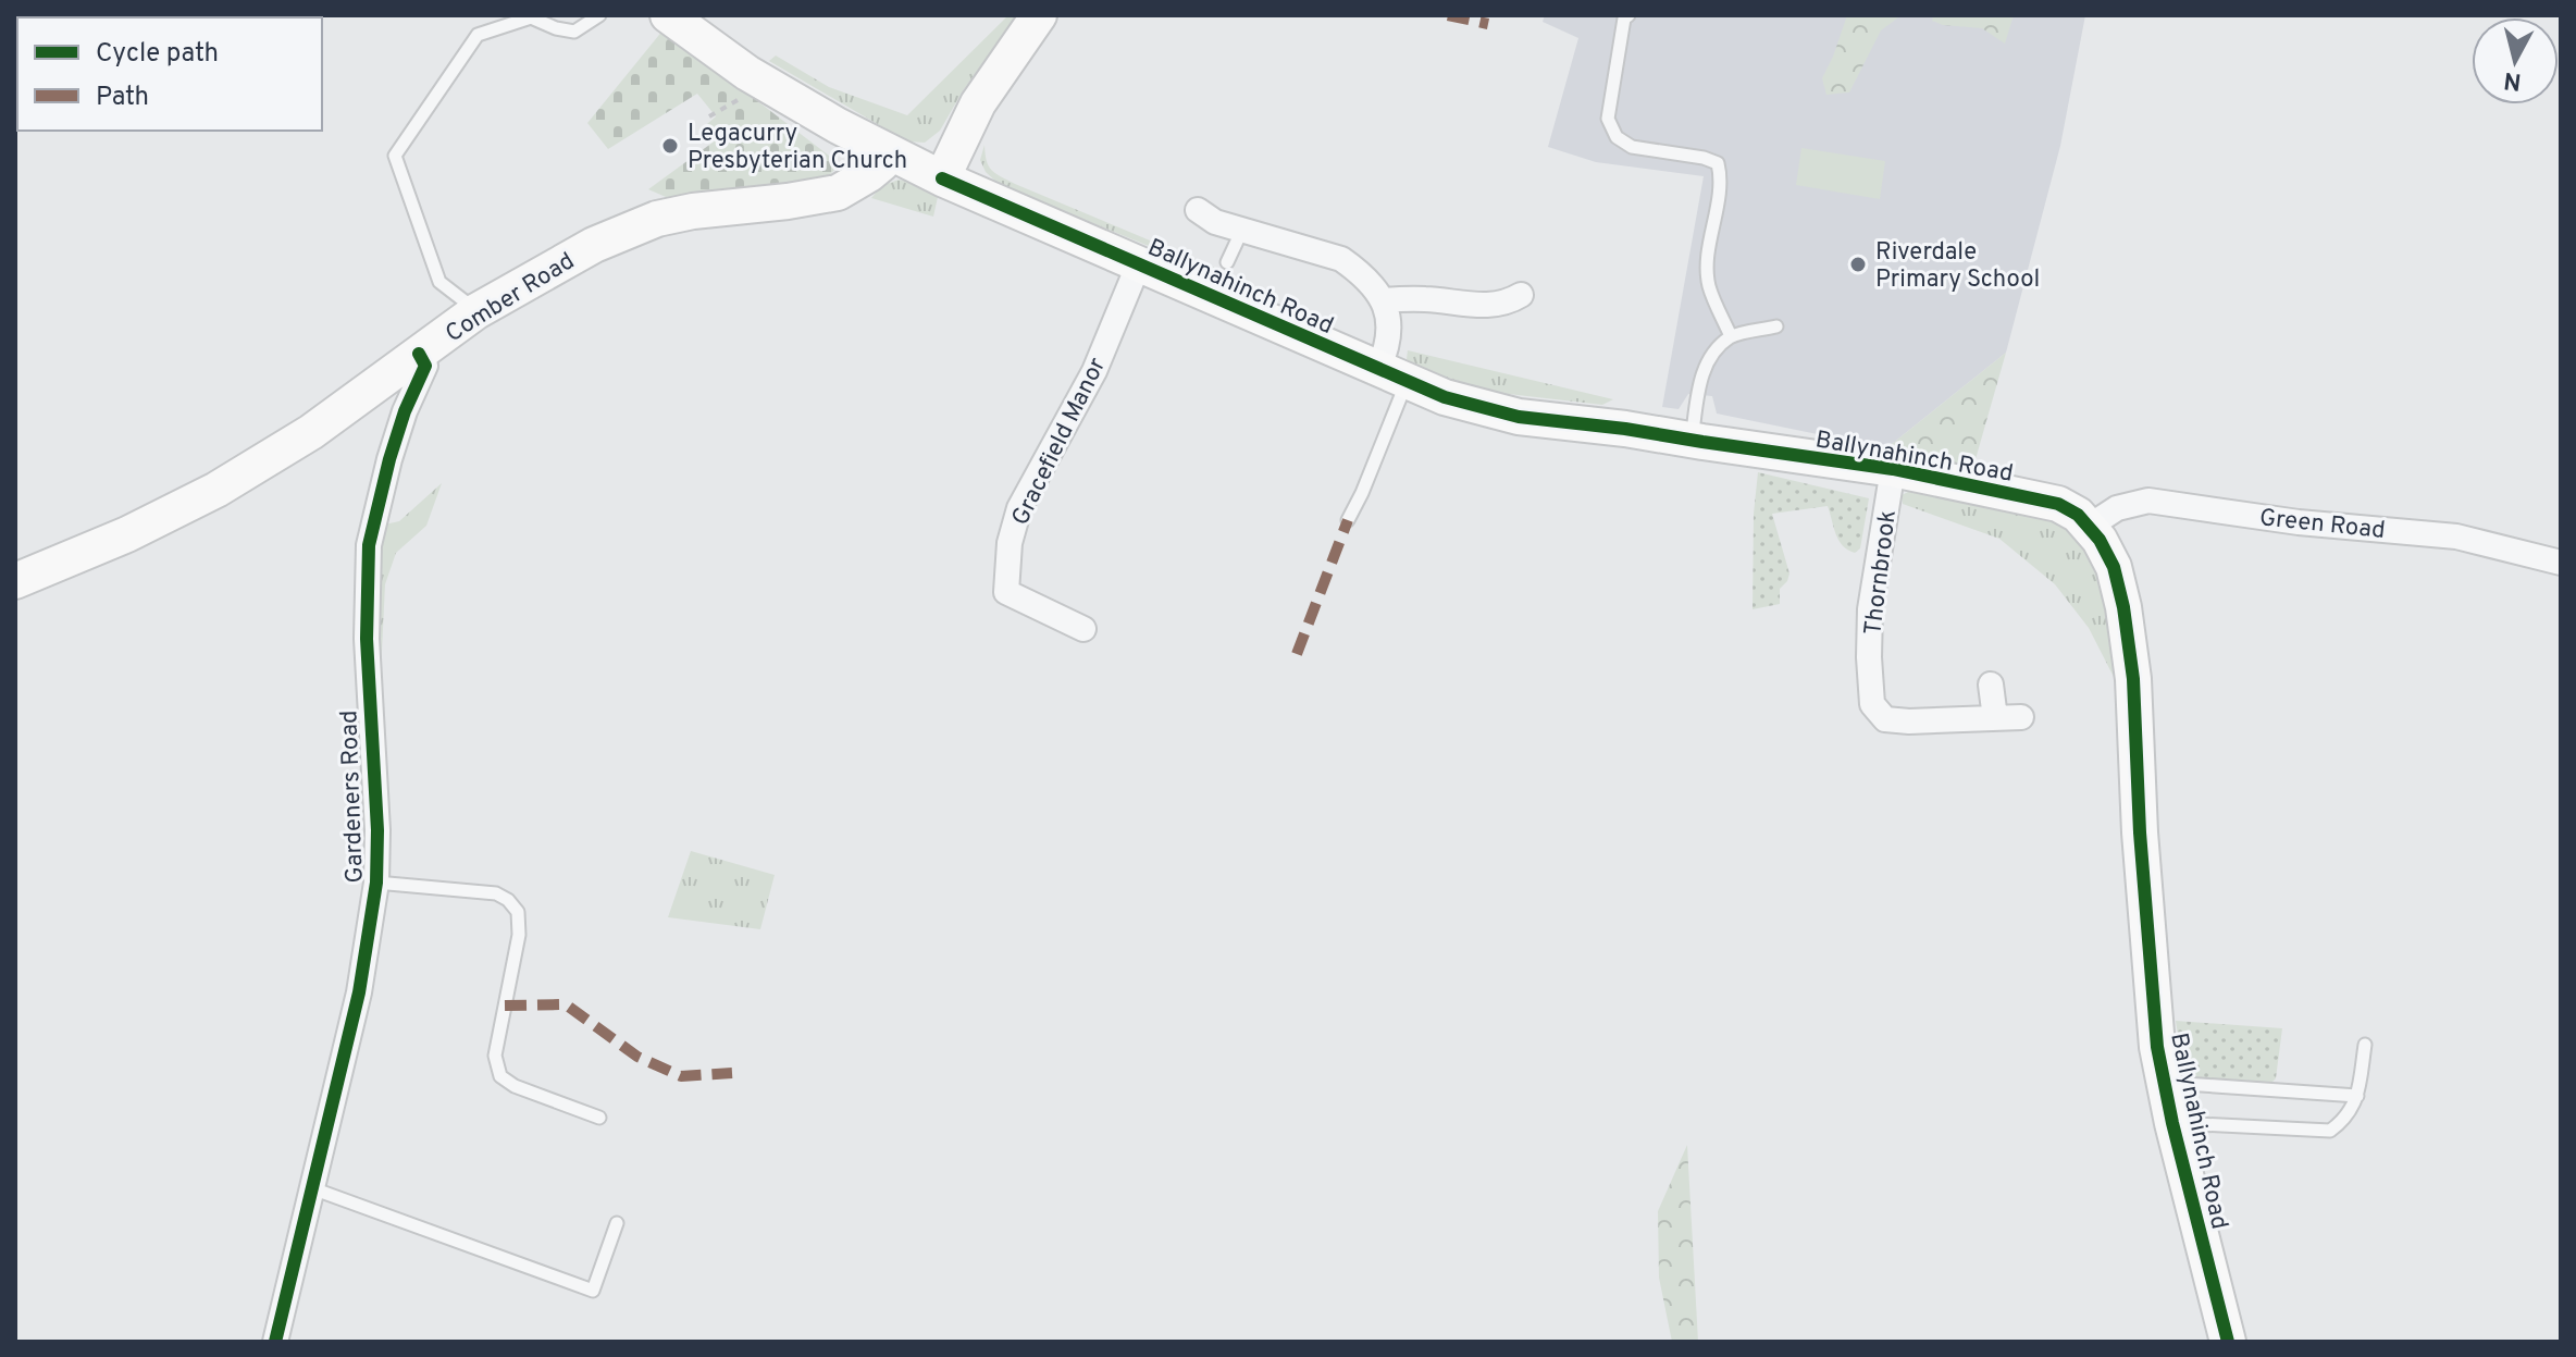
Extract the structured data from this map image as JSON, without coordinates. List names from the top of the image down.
{
  "streets": {
    "street": [
      "Ballynahinch Road",
      "Comber Road",
      "Gracefield Manor",
      "Green Road",
      "Thornbrook",
      "Gardeners Road"
    ]
  },
  "crossings": [
    ["Ballynahinch Road", "Comber Road"],
    ["Ballynahinch Road", "Gracefield Manor"],
    ["Ballynahinch Road", "Green Road"],
    ["Ballynahinch Road", "Thornbrook"],
    ["Comber Road", "Gardeners Road"]
  ],
  "places": ["Legacurry Presbyterian Church", "Riverdale Primary School"],
  "legend": ["Cycle path", "Path"],
  "north": "bottom"
}
